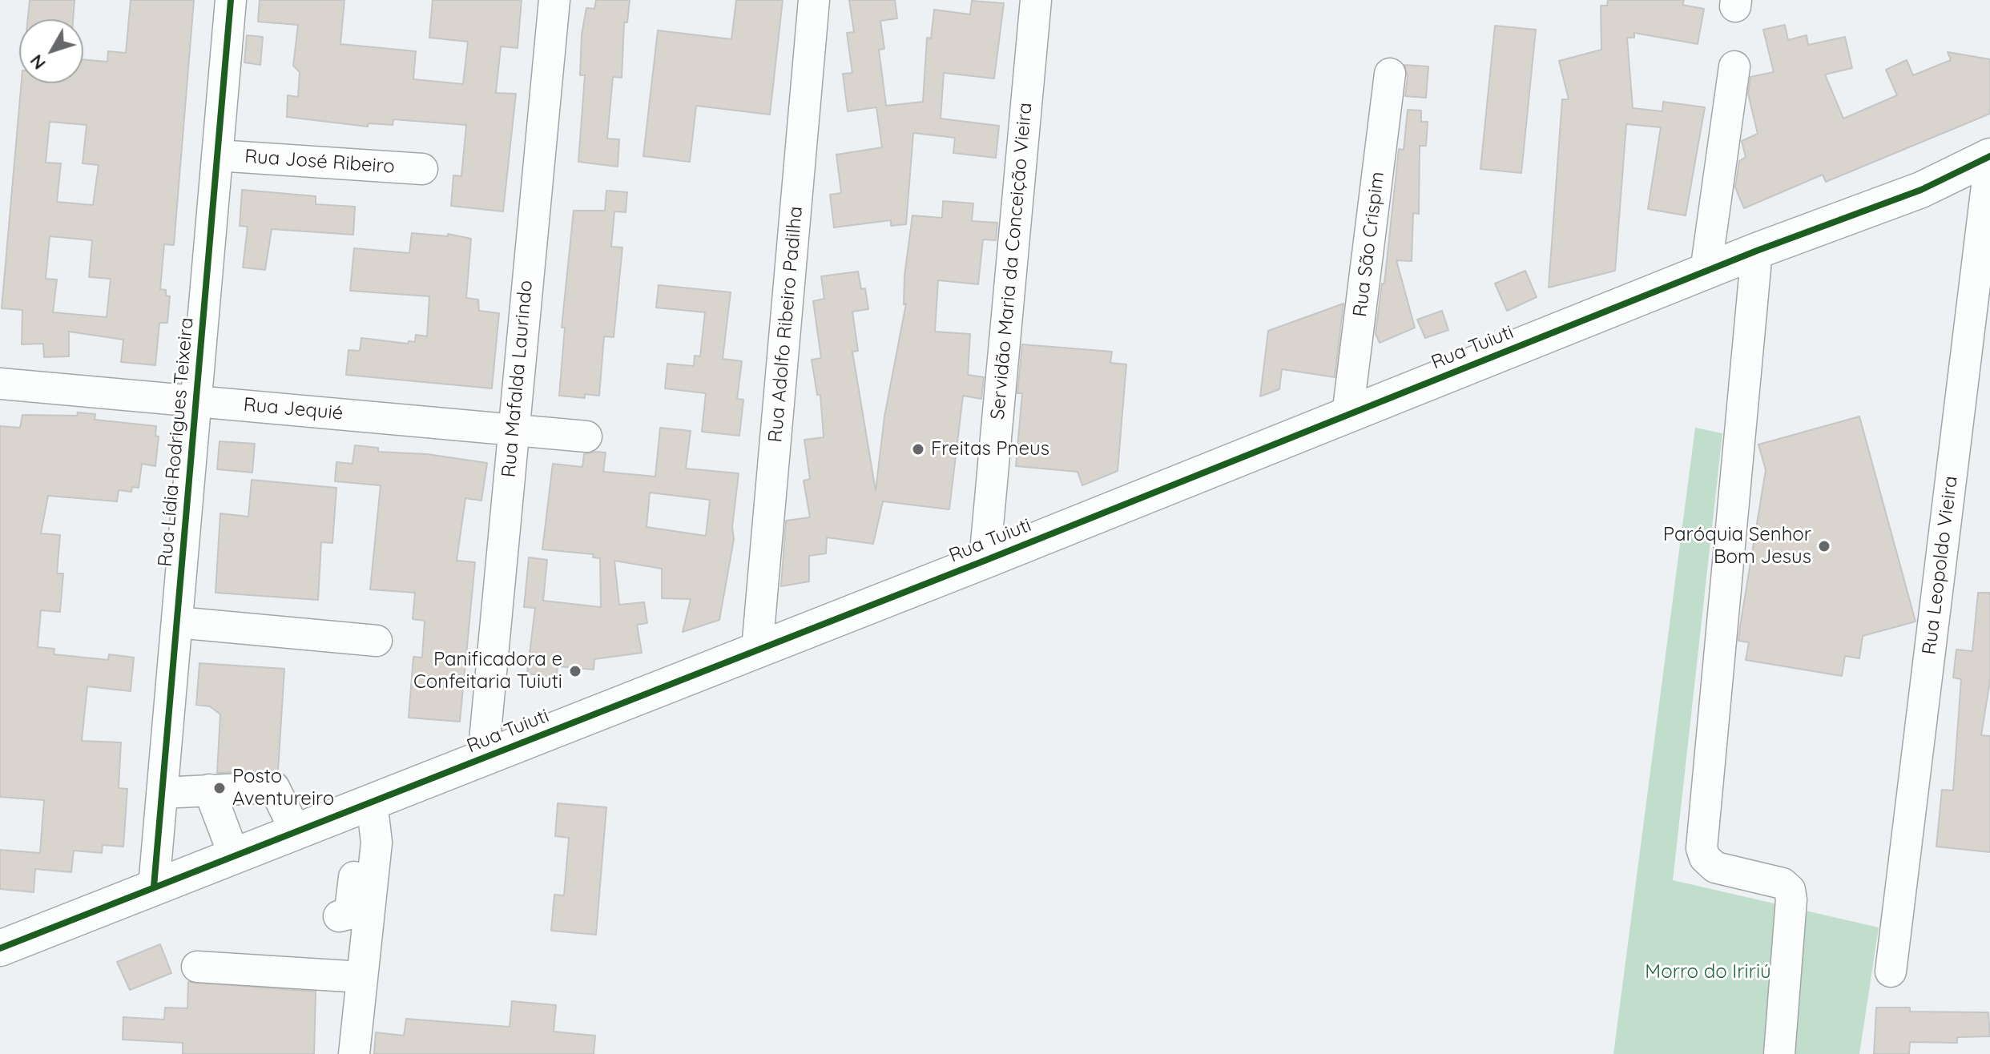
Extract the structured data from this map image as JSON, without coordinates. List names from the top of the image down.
{
  "streets": {
    "main road": ["Rua Tuiuti"],
    "street": [
      "Rua José Ribeiro",
      "Rua São Crispim",
      "Servidão Maria da Conceição Vieira",
      "Rua Adolfo Ribeiro Padilha",
      "Rua Mafalda Laurindo",
      "Rua Jequié",
      "Rua Lídia Rodrigues Teixeira",
      "Rua Leopoldo Vieira"
    ]
  },
  "crossings": [
    ["Rua José Ribeiro", "Rua Lídia Rodrigues Teixeira"],
    ["Rua São Crispim", "Rua Tuiuti"],
    ["Servidão Maria da Conceição Vieira", "Rua Tuiuti"],
    ["Rua Adolfo Ribeiro Padilha", "Rua Tuiuti"],
    ["Rua Tuiuti", "Rua Mafalda Laurindo"],
    ["Rua Tuiuti", "Rua Lídia Rodrigues Teixeira"],
    ["Rua Tuiuti", "Rua Leopoldo Vieira"],
    ["Rua Mafalda Laurindo", "Rua Jequié"],
    ["Rua Jequié", "Rua Lídia Rodrigues Teixeira"]
  ],
  "parks": ["Morro do Iririú"],
  "places": [
    "Freitas Pneus",
    "Paróquia Senhor Bom Jesus",
    "Panificadora e Confeitaria Tuiuti",
    "Posto Aventureiro"
  ],
  "north": "bottom left"
}
